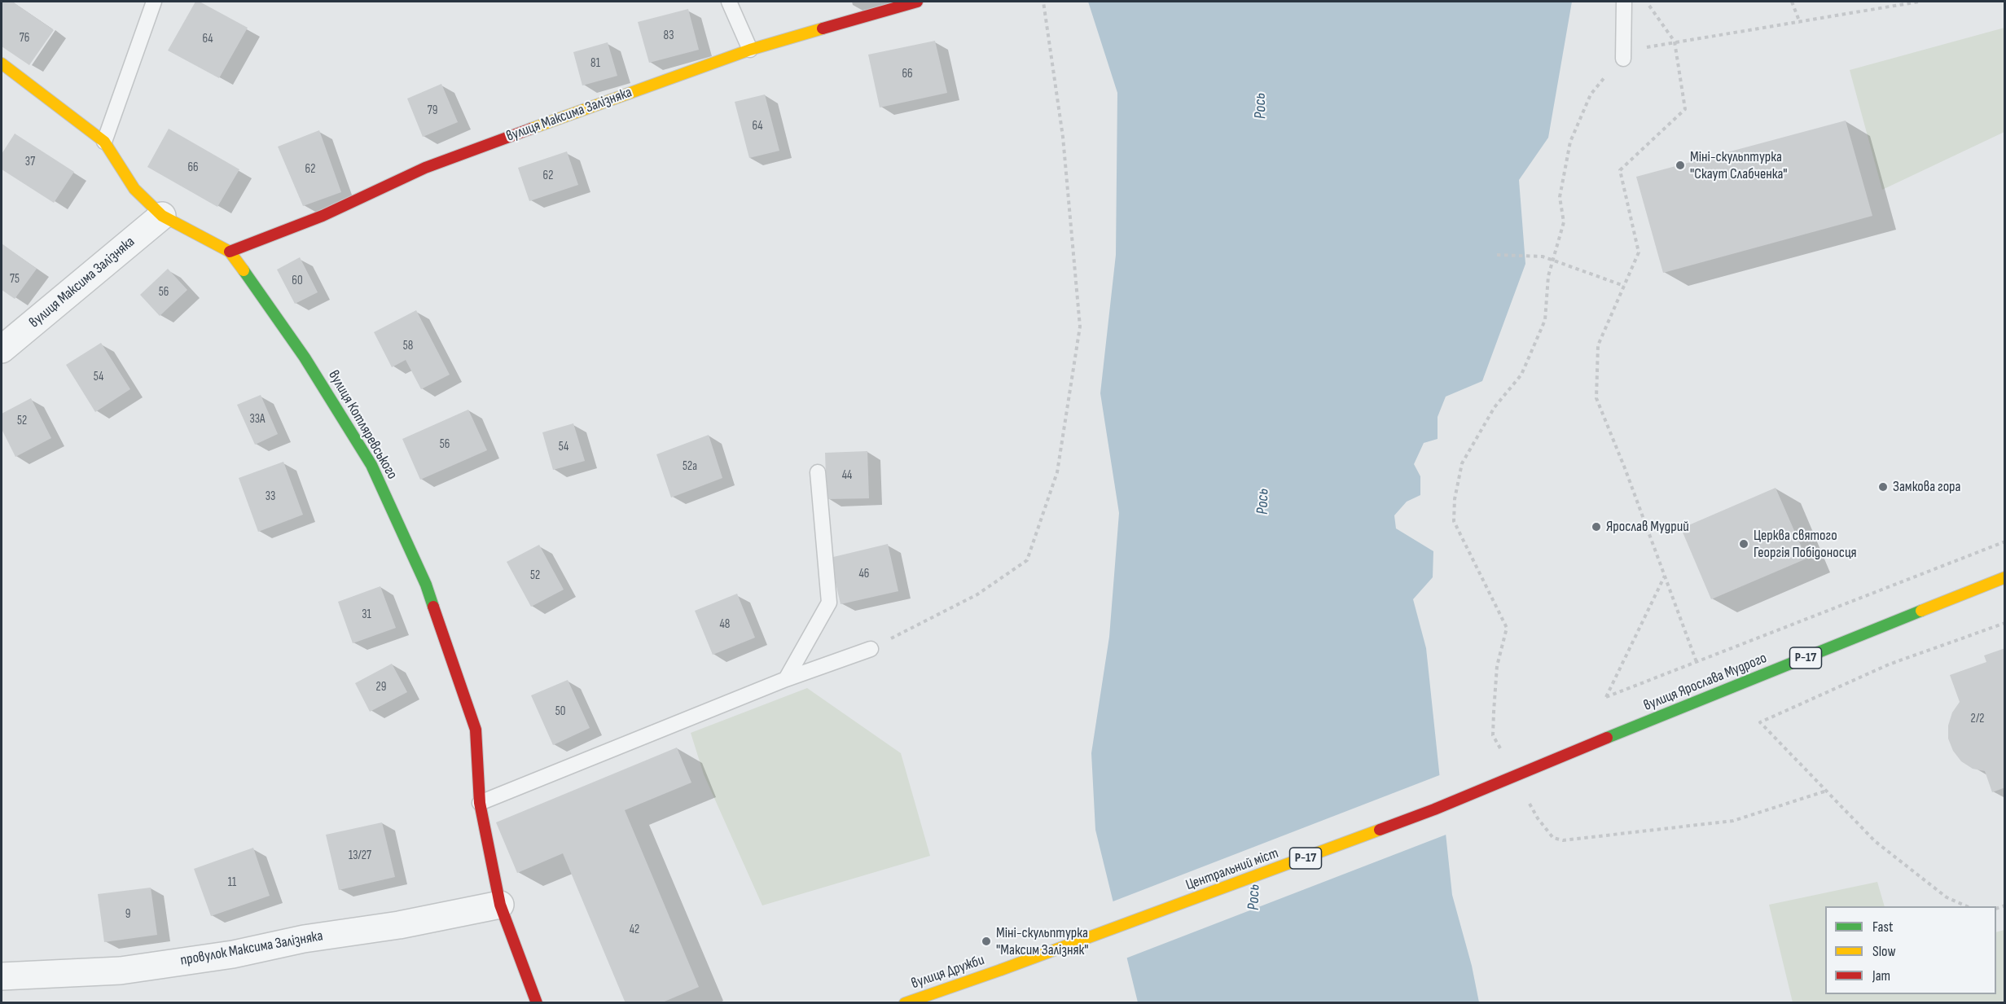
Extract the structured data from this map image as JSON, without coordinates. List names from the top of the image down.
{
  "streets": {
    "street": [
      "вулиця Максима Залізняка",
      "вулиця Котляревського",
      "Р-17",
      "вулиця Ярослава Мудрого",
      "Центральний міст",
      "провулок Максима Залізняка",
      "вулиця Дружби"
    ]
  },
  "crossings": [
    ["вулиця Максима Залізняка", "вулиця Котляревського"],
    ["вулиця Котляревського", "провулок Максима Залізняка"],
    ["вулиця Ярослава Мудрого", "Центральний міст"],
    ["Центральний міст", "вулиця Дружби"]
  ],
  "water": ["Рось"],
  "places": [
    "Міні-скульптурка \"Скаут Слабченка\"",
    "Замкова гора",
    "Ярослав Мудрий",
    "Церква святого Георгія Побідоносця",
    "Міні-скульптурка \"Максим Залізняк\""
  ],
  "house_numbers": [
    "83",
    "76",
    "64",
    "81",
    "66",
    "79",
    "64",
    "37",
    "66",
    "62",
    "62",
    "75",
    "60",
    "56",
    "58",
    "54",
    "33А",
    "52",
    "56",
    "54",
    "52а",
    "44",
    "33",
    "46",
    "52",
    "31",
    "48",
    "29",
    "50",
    "2/2",
    "13/27",
    "11",
    "9",
    "42"
  ],
  "legend": ["Fast", "Slow", "Jam"]
}
